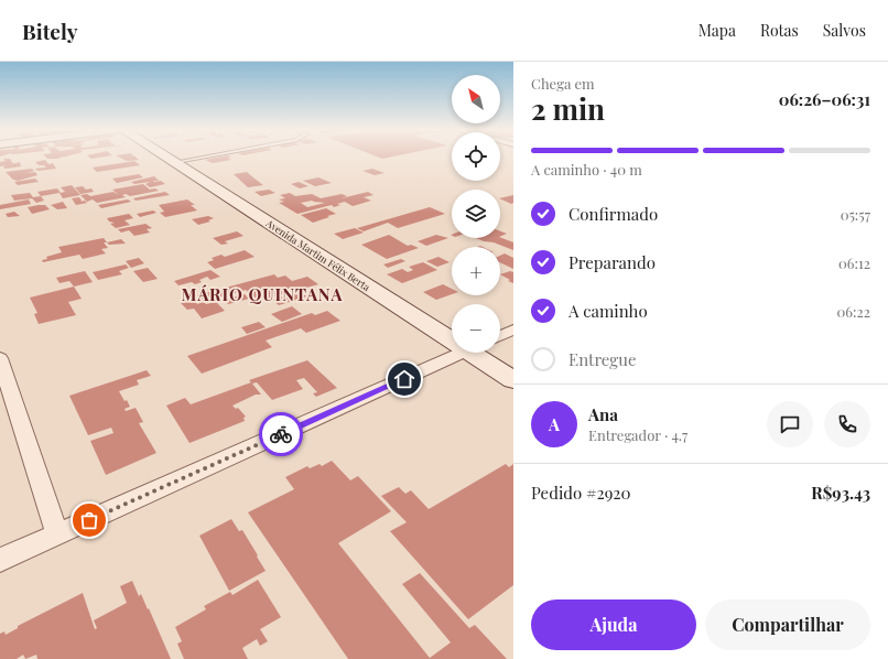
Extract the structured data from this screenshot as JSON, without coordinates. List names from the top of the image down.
{
  "streets": {
    "street": ["Avenida Martim Félix Berta"]
  },
  "districts": ["MÁRIO QUINTANA"],
  "north": "top left",
  "page": {
    "header": "Bitely",
    "nav": ["Mapa", "Rotas", "Salvos"],
    "heading": ["2 min", "Chega em", "06:26–06:31"],
    "panel": [
      "Ana",
      "Entregador · 4.7",
      "Pedido #2920",
      "R$93.43"
    ],
    "map_buttons": ["+", "−"],
    "bar": "A caminho · 40 m",
    "list": [
      ["Confirmado", "05:57"],
      ["Preparando", "06:12"],
      ["A caminho", "06:22"],
      "Entregue"
    ],
    "round": "A",
    "buttons": ["Ajuda", "Compartilhar"]
  }
}
